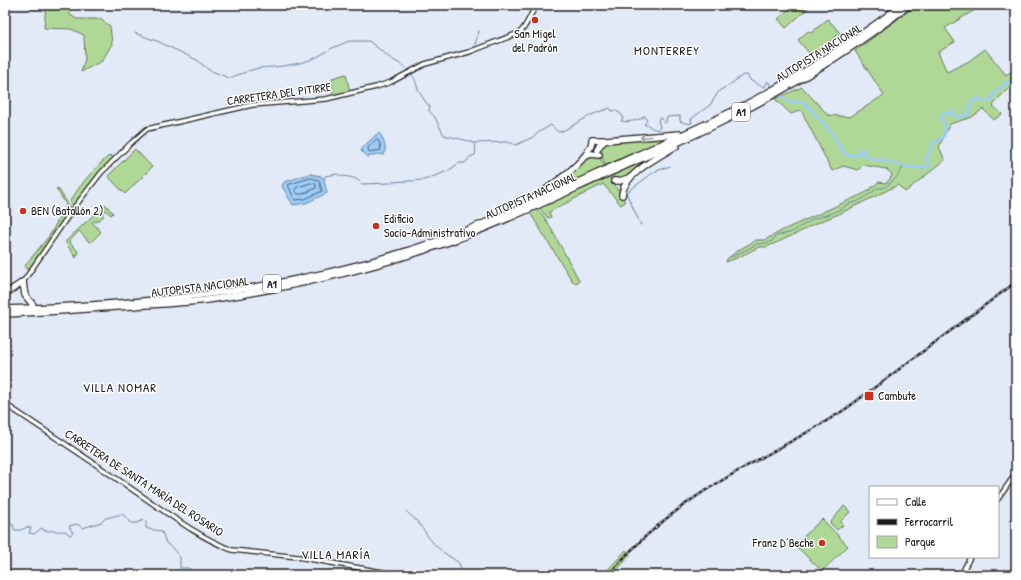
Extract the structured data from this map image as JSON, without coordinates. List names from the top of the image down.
{
  "streets": {
    "highway": ["AUTOPISTA NACIONAL", "A1"],
    "main road": ["CARRETERA DEL PITIRRE", "CARRETERA DE SANTA MARÍA DEL ROSARIO"]
  },
  "districts": ["MONTERREY", "VILLA NOMAR", "VILLA MARÍA"],
  "places": {
    "other": [
      "San Migel del Padrón",
      "BEN (Batallón 2)",
      "Edificio Socio-Administrativo",
      "Franz D´Beche"
    ],
    "transit": ["Cambute"]
  },
  "legend": ["Calle", "Ferrocarril", "Parque"]
}
